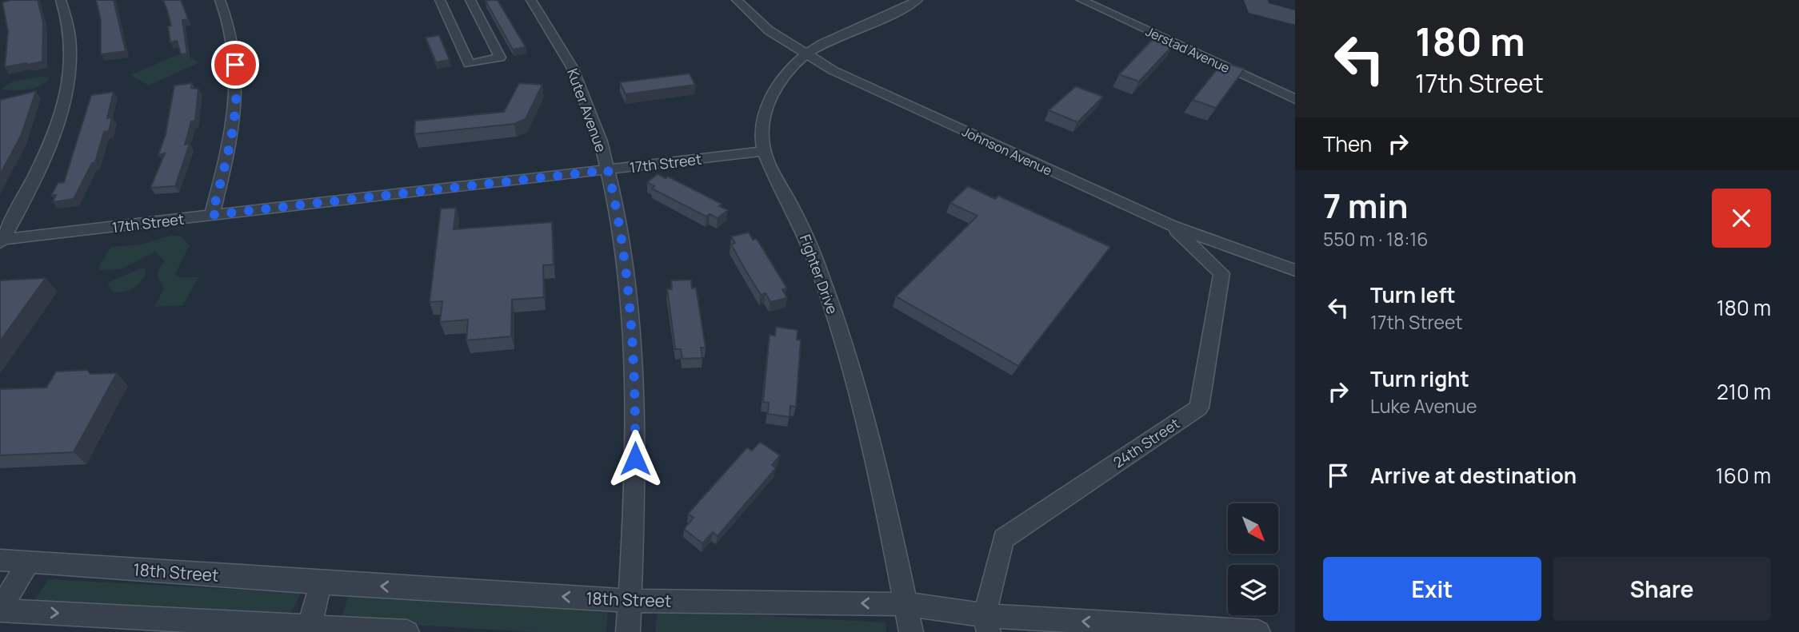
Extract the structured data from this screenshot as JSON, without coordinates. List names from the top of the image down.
{
  "streets": {
    "street": [
      "Jerstad Avenue",
      "Kuter Avenue",
      "Johnson Avenue",
      "17th Street",
      "Fighter Drive",
      "24th Street",
      "18th Street"
    ]
  },
  "crossings": [
    ["Kuter Avenue", "17th Street"],
    ["Kuter Avenue", "18th Street"],
    ["Johnson Avenue", "Fighter Drive"],
    ["Johnson Avenue", "24th Street"],
    ["17th Street", "Fighter Drive"],
    ["Fighter Drive", "18th Street"],
    ["24th Street", "18th Street"]
  ],
  "one_way": ["18th Street"],
  "north": "bottom right",
  "page": {
    "turn": ["180 m", "17th Street"],
    "then": "Then",
    "heading": ["7 min", "550 m · 18:16"],
    "list": [
      {
        "name": "Turn left",
        "note": "17th Street",
        "value": "180 m"
      },
      {
        "name": "Turn right",
        "note": "Luke Avenue",
        "value": "210 m"
      },
      {
        "name": "Arrive at destination",
        "value": "160 m"
      }
    ],
    "buttons": ["Exit", "Share"]
  }
}
